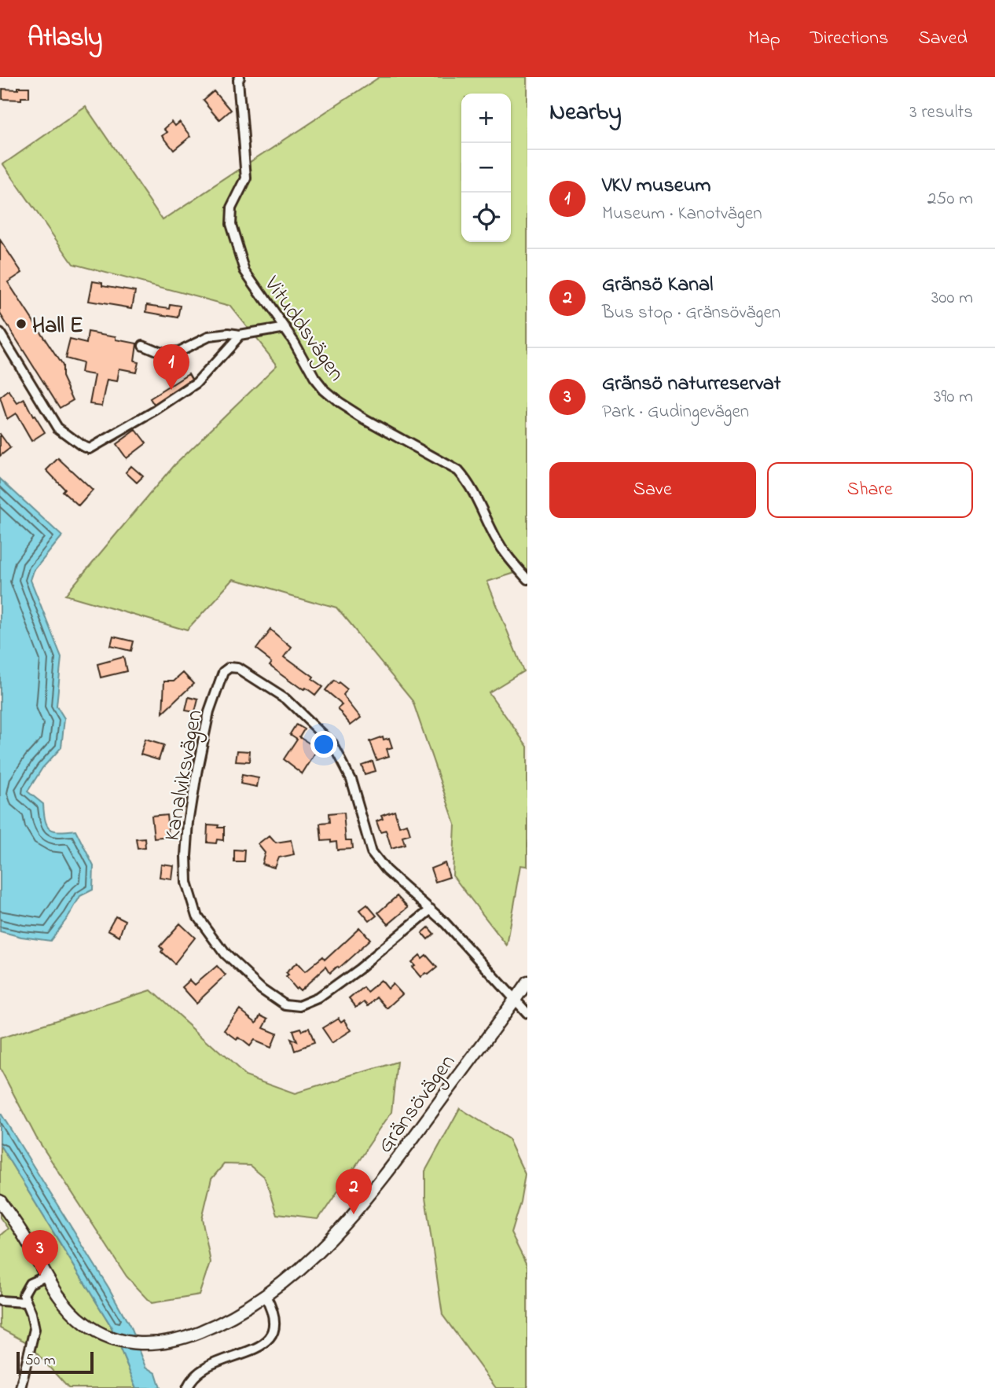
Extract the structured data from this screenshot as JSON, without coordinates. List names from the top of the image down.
{
  "streets": {
    "street": ["Vituddsvägen", "Kanalviksvägen", "Gränsövägen"]
  },
  "crossings": [
    ["Kanalviksvägen", "Gränsövägen"]
  ],
  "places": ["Hall E"],
  "scale_bar": "50 m",
  "page": {
    "header": "Atlasly",
    "nav": ["Map", "Directions", "Saved"],
    "heading": ["Nearby", "3 results"],
    "map_buttons": ["+", "−"],
    "list": [
      {
        "mark": "1",
        "name": "VKV museum",
        "note": "Museum · Kanotvägen",
        "value": "250 m"
      },
      {
        "mark": "2",
        "name": "Gränsö Kanal",
        "note": "Bus stop · Gränsövägen",
        "value": "300 m"
      },
      {
        "mark": "3",
        "name": "Gränsö naturreservat",
        "note": "Park · Gudingevägen",
        "value": "390 m"
      }
    ],
    "pins": ["1", "2", "3"],
    "buttons": ["Save", "Share"],
    "scale": "50 m"
  }
}
